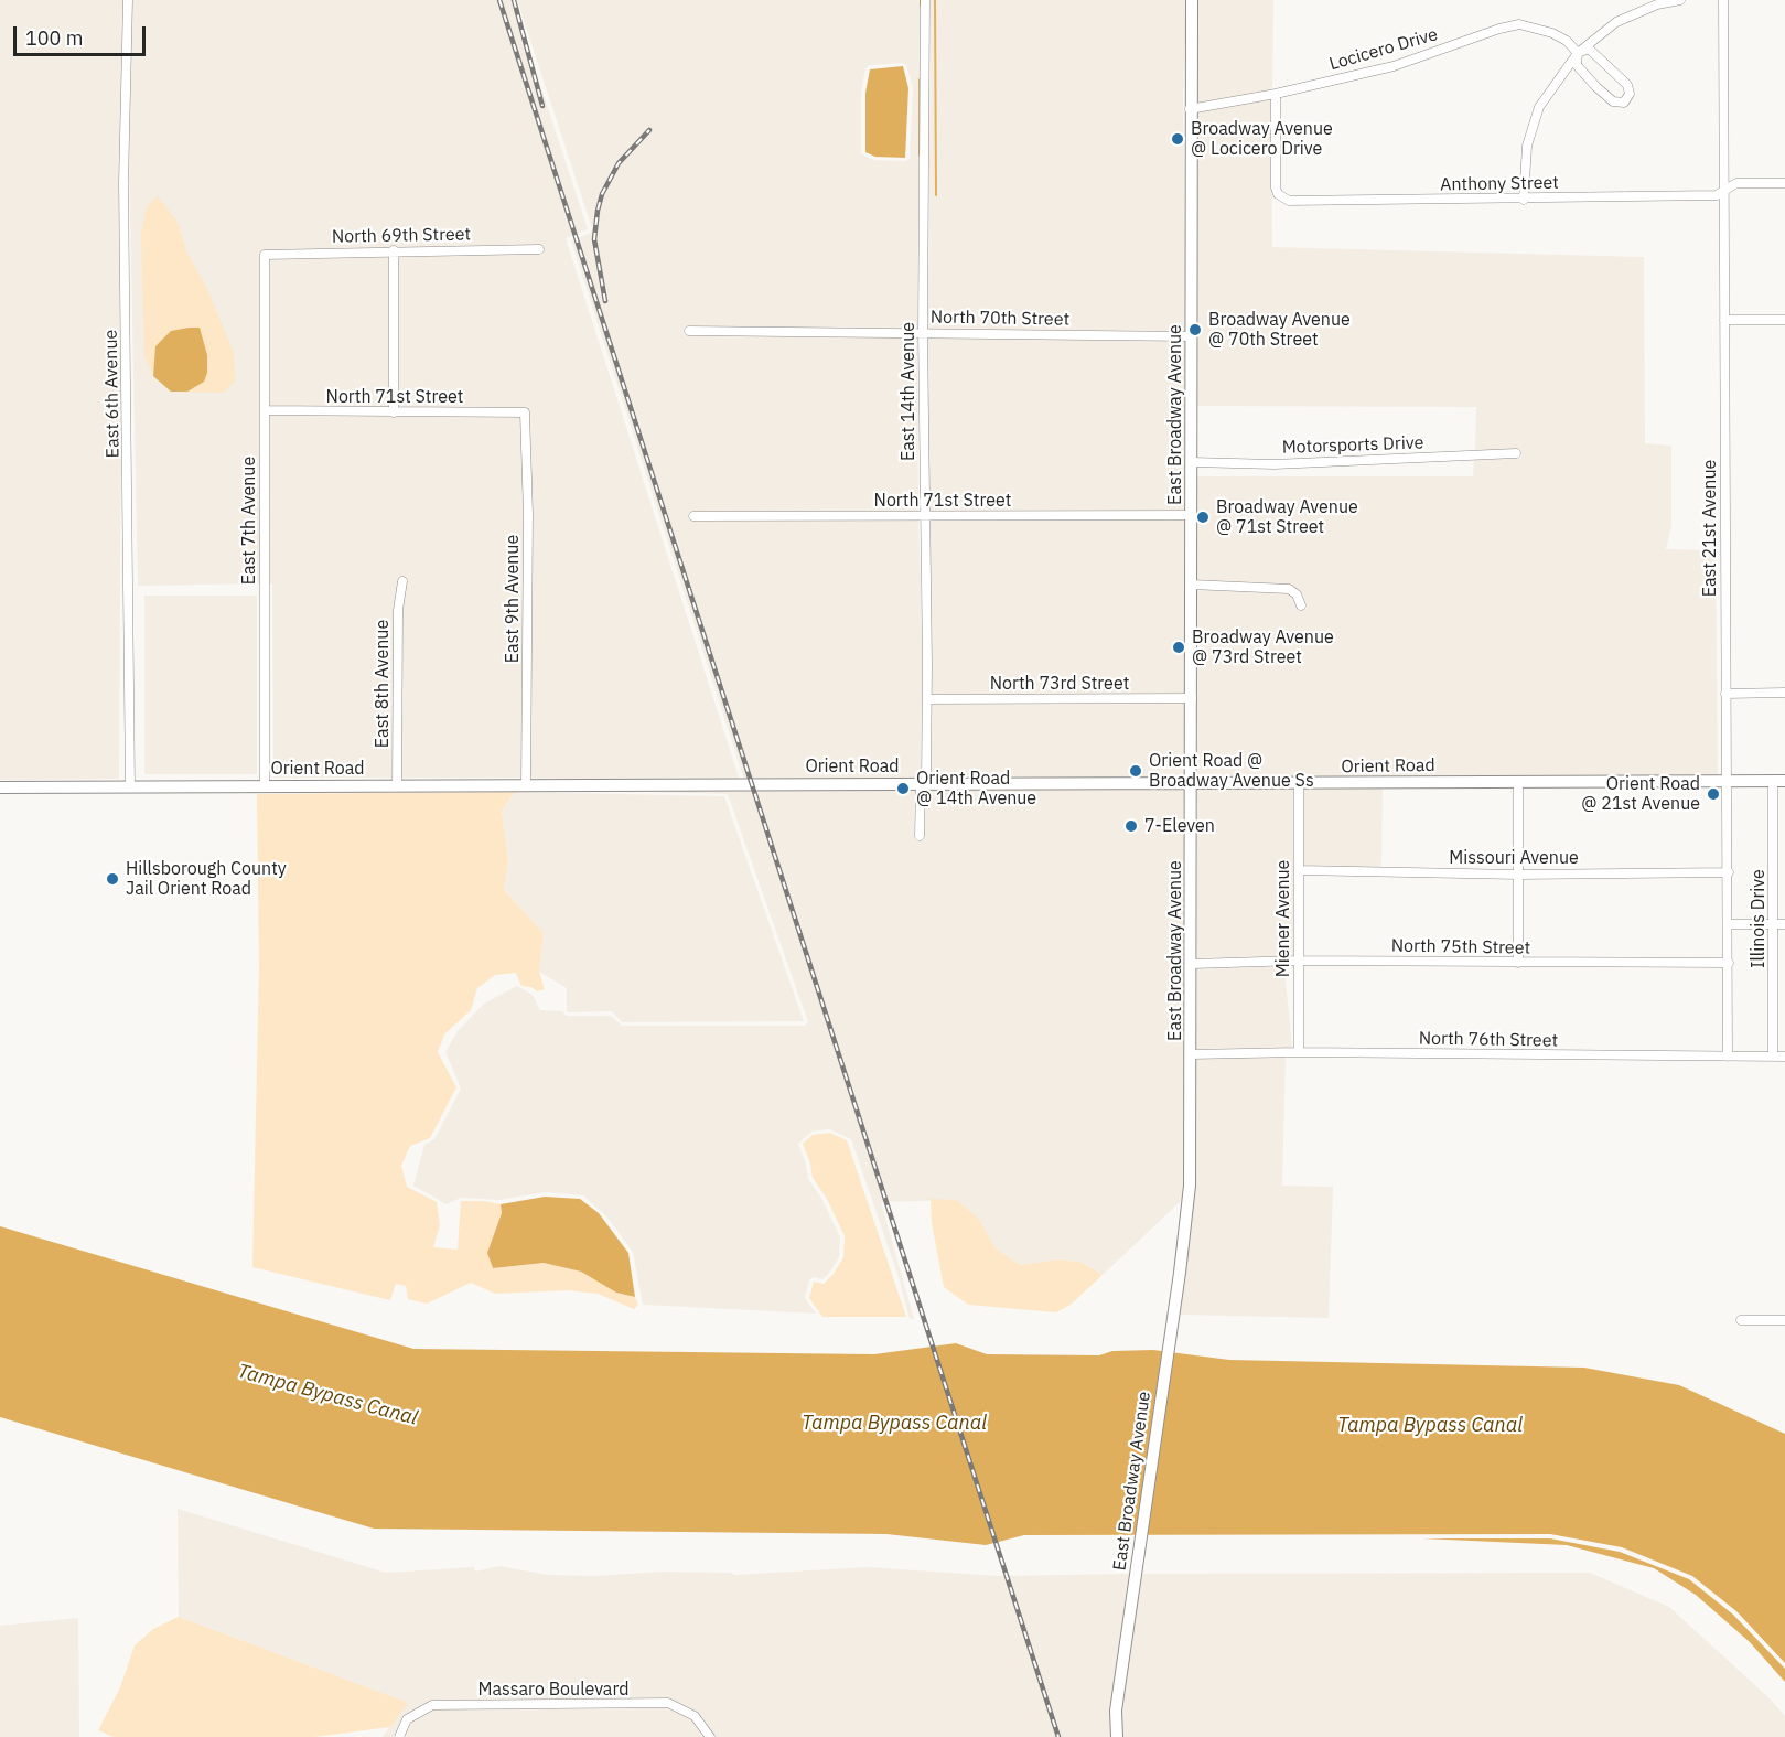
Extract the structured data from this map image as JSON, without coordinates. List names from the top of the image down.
{
  "streets": {
    "street": [
      "Locicero Drive",
      "Anthony Street",
      "North 69th Street",
      "North 70th Street",
      "East 14th Avenue",
      "East 6th Avenue",
      "North 71st Street",
      "East Broadway Avenue",
      "Motorsports Drive",
      "East 7th Avenue",
      "East 21st Avenue",
      "East 9th Avenue",
      "East 8th Avenue",
      "North 73rd Street",
      "Orient Road",
      "Missouri Avenue",
      "Miener Avenue",
      "Illinois Drive",
      "North 75th Street",
      "North 76th Street",
      "Massaro Boulevard"
    ]
  },
  "crossings": [
    ["Locicero Drive", "Anthony Street"],
    ["Locicero Drive", "East Broadway Avenue"],
    ["Anthony Street", "East 21st Avenue"],
    ["North 69th Street", "East 7th Avenue"],
    ["North 70th Street", "East 14th Avenue"],
    ["North 70th Street", "East Broadway Avenue"],
    ["East 14th Avenue", "North 71st Street"],
    ["East 14th Avenue", "North 73rd Street"],
    ["East 14th Avenue", "Orient Road"],
    ["East 6th Avenue", "Orient Road"],
    ["North 71st Street", "East Broadway Avenue"],
    ["North 71st Street", "East 7th Avenue"],
    ["North 71st Street", "East 9th Avenue"],
    ["East Broadway Avenue", "Motorsports Drive"],
    ["East Broadway Avenue", "North 73rd Street"],
    ["East Broadway Avenue", "Orient Road"],
    ["East Broadway Avenue", "North 75th Street"],
    ["East Broadway Avenue", "North 76th Street"],
    ["East 7th Avenue", "Orient Road"],
    ["East 21st Avenue", "Orient Road"],
    ["East 21st Avenue", "Missouri Avenue"],
    ["East 21st Avenue", "North 75th Street"],
    ["East 21st Avenue", "North 76th Street"],
    ["East 9th Avenue", "Orient Road"],
    ["East 8th Avenue", "Orient Road"],
    ["Orient Road", "Miener Avenue"],
    ["Orient Road", "Illinois Drive"],
    ["Missouri Avenue", "Miener Avenue"],
    ["Miener Avenue", "North 75th Street"],
    ["Miener Avenue", "North 76th Street"],
    ["Illinois Drive", "North 76th Street"]
  ],
  "water": ["Tampa Bypass Canal"],
  "places": [
    "Broadway Avenue @ Locicero Drive",
    "Broadway Avenue @ 70th Street",
    "Broadway Avenue @ 71st Street",
    "Broadway Avenue @ 73rd Street",
    "Orient Road @ Broadway Avenue Ss",
    "Orient Road @ 14th Avenue",
    "Orient Road @ 21st Avenue",
    "7-Eleven",
    "Hillsborough County Jail Orient Road"
  ],
  "scale_bar": "100 m"
}
